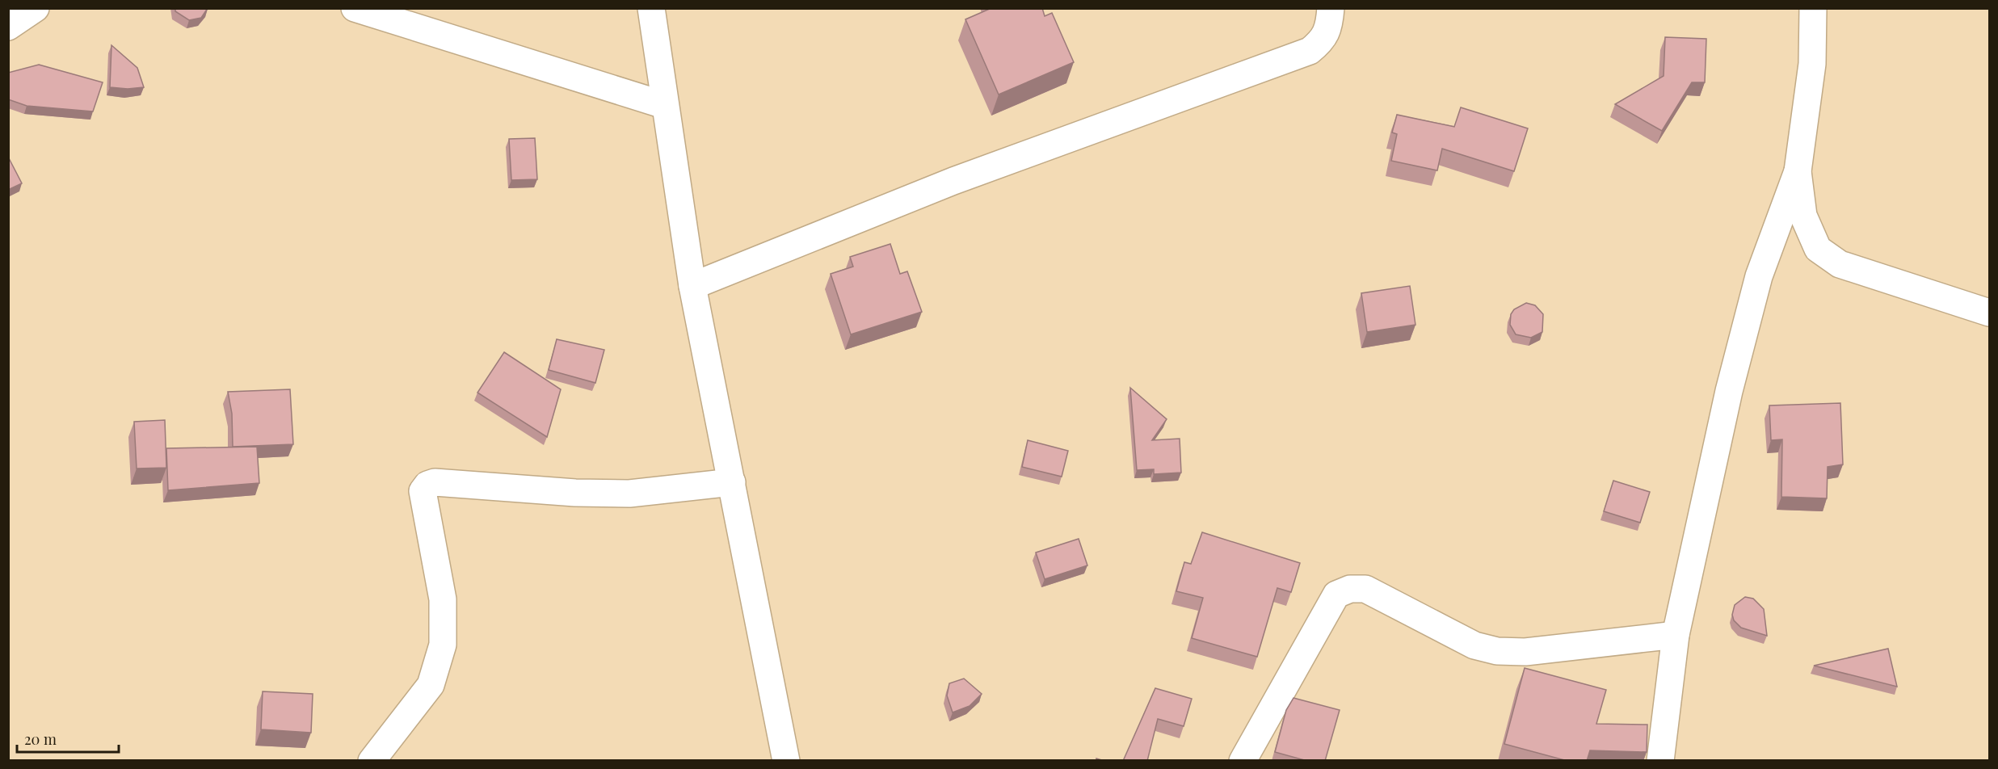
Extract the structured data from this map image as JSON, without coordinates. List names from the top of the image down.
{
  "scale_bar": "20 m"
}
